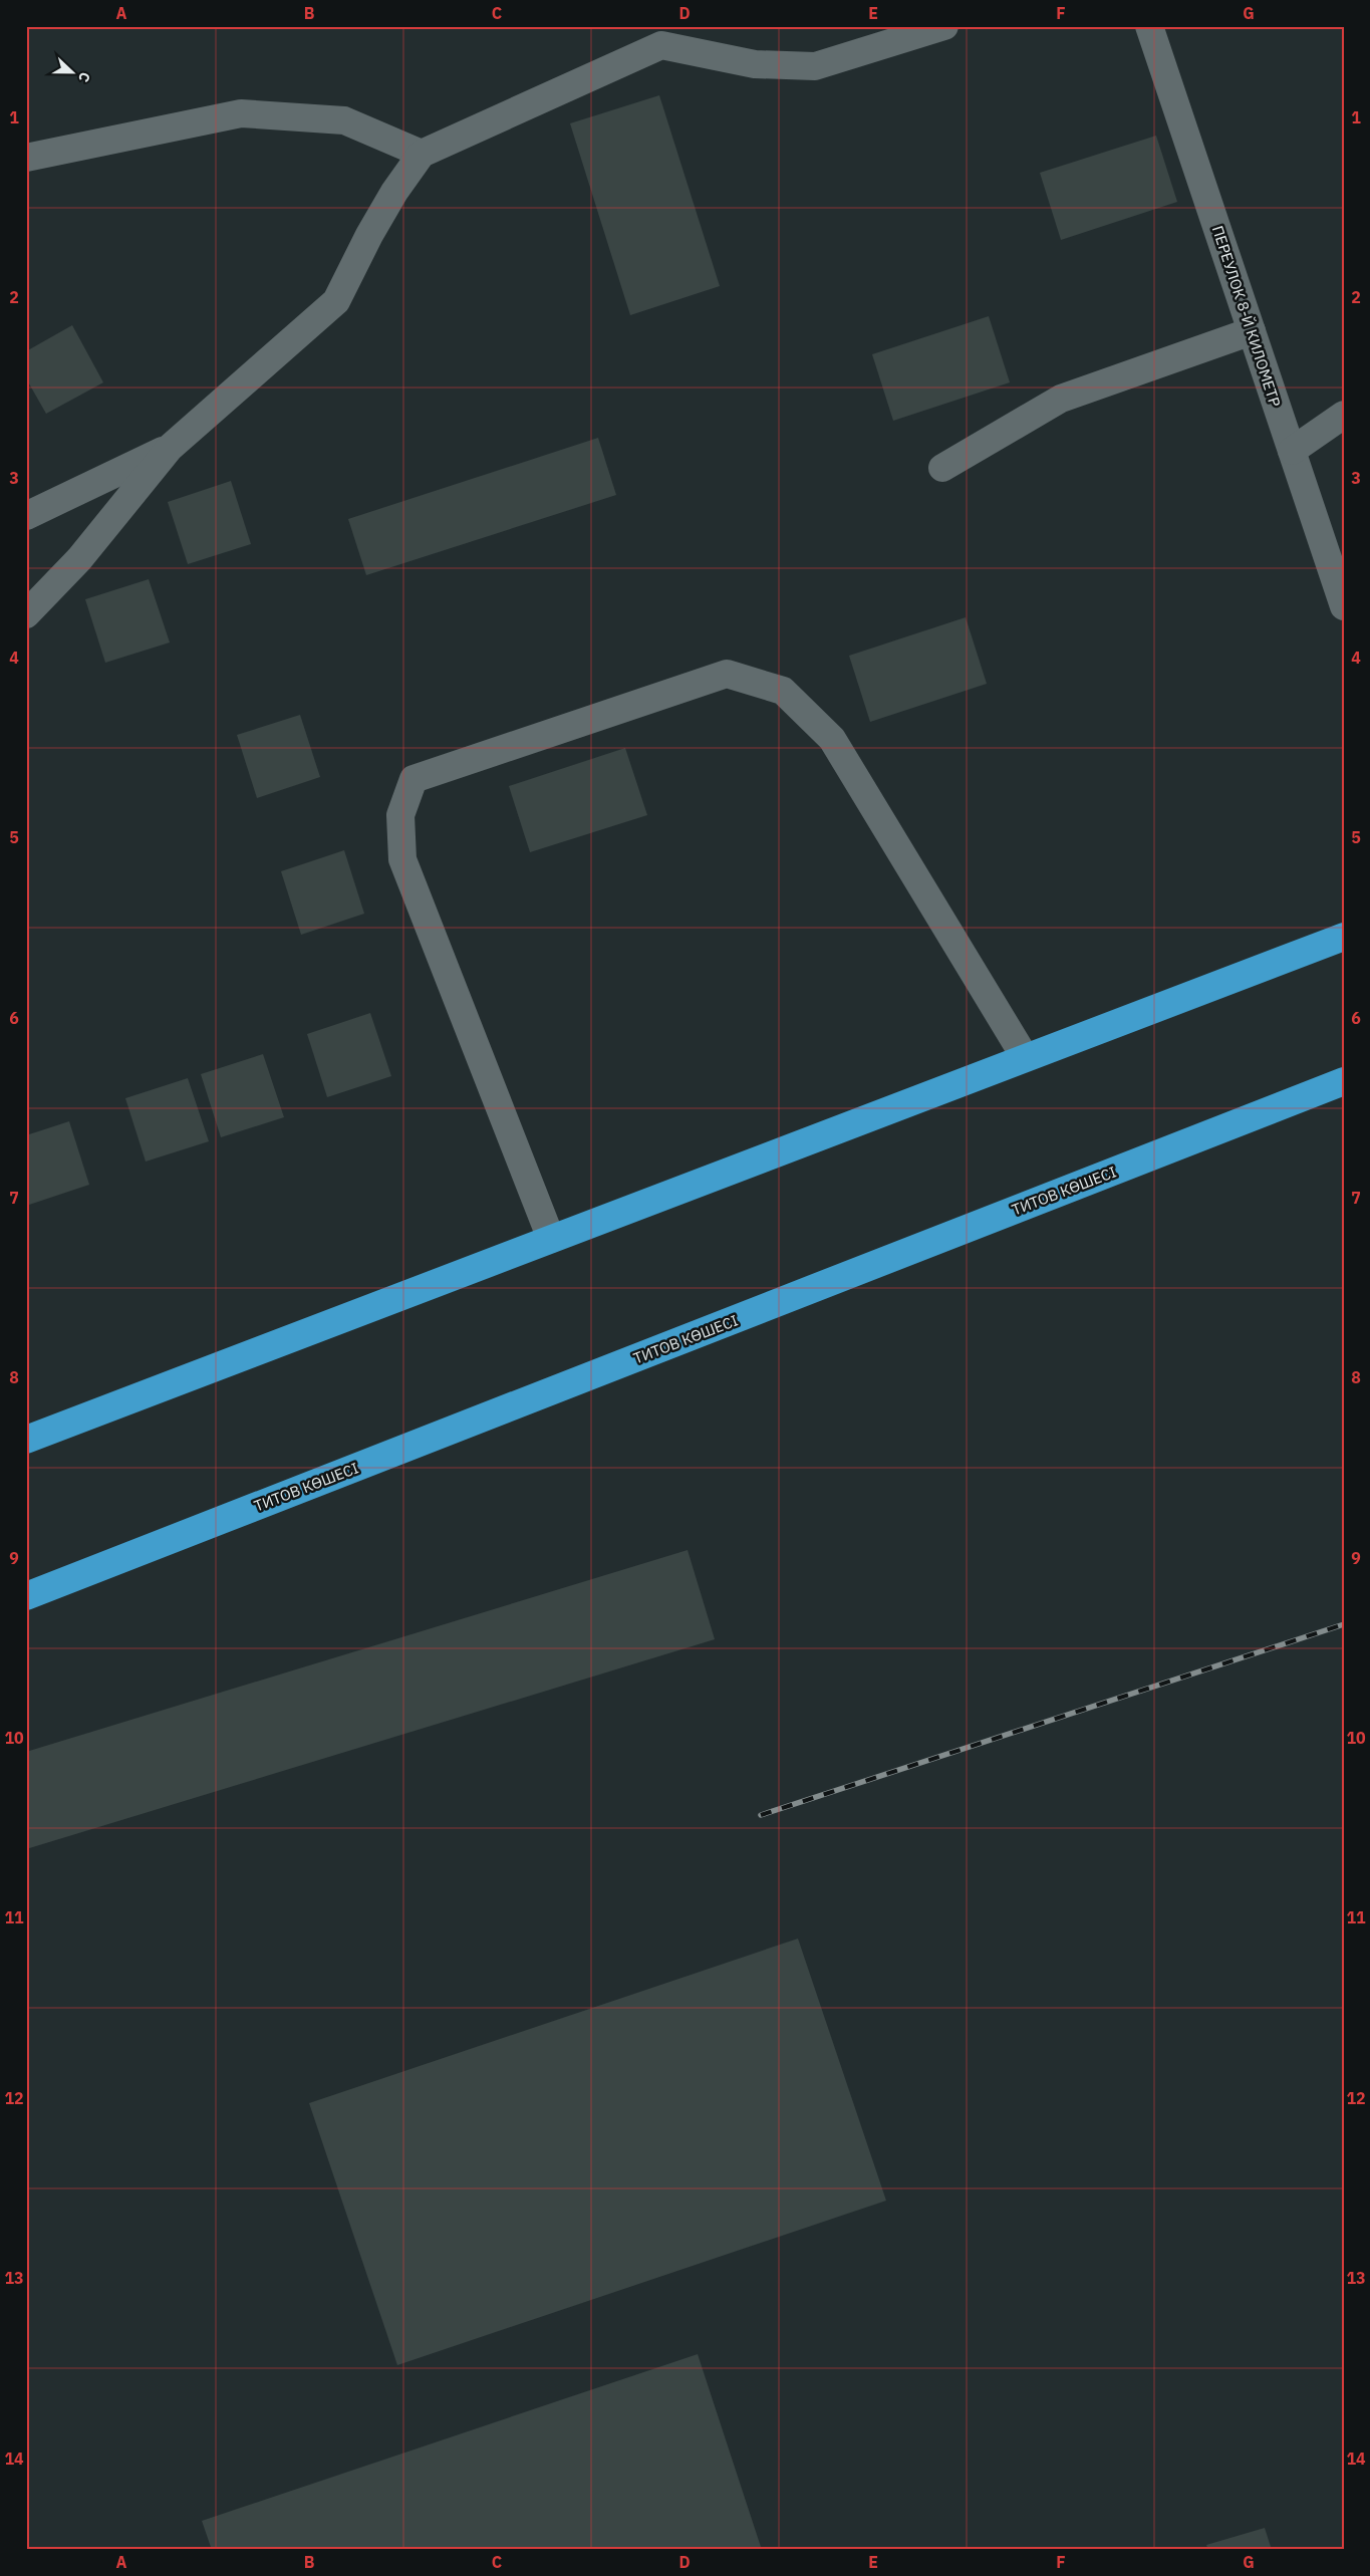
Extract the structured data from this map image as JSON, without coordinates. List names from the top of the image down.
{
  "streets": {
    "highway": ["ТИТОВ КӨШЕСІ"],
    "street": ["ПЕРЕУЛОК 8-Й КИЛОМЕТР"]
  },
  "north": "right",
  "grid": {
    "columns": [
      "A",
      "B",
      "C",
      "D",
      "E",
      "F",
      "G"
    ],
    "rows": [
      "1",
      "2",
      "3",
      "4",
      "5",
      "6",
      "7",
      "8",
      "9",
      "10",
      "11",
      "12",
      "13",
      "14"
    ]
  }
}
